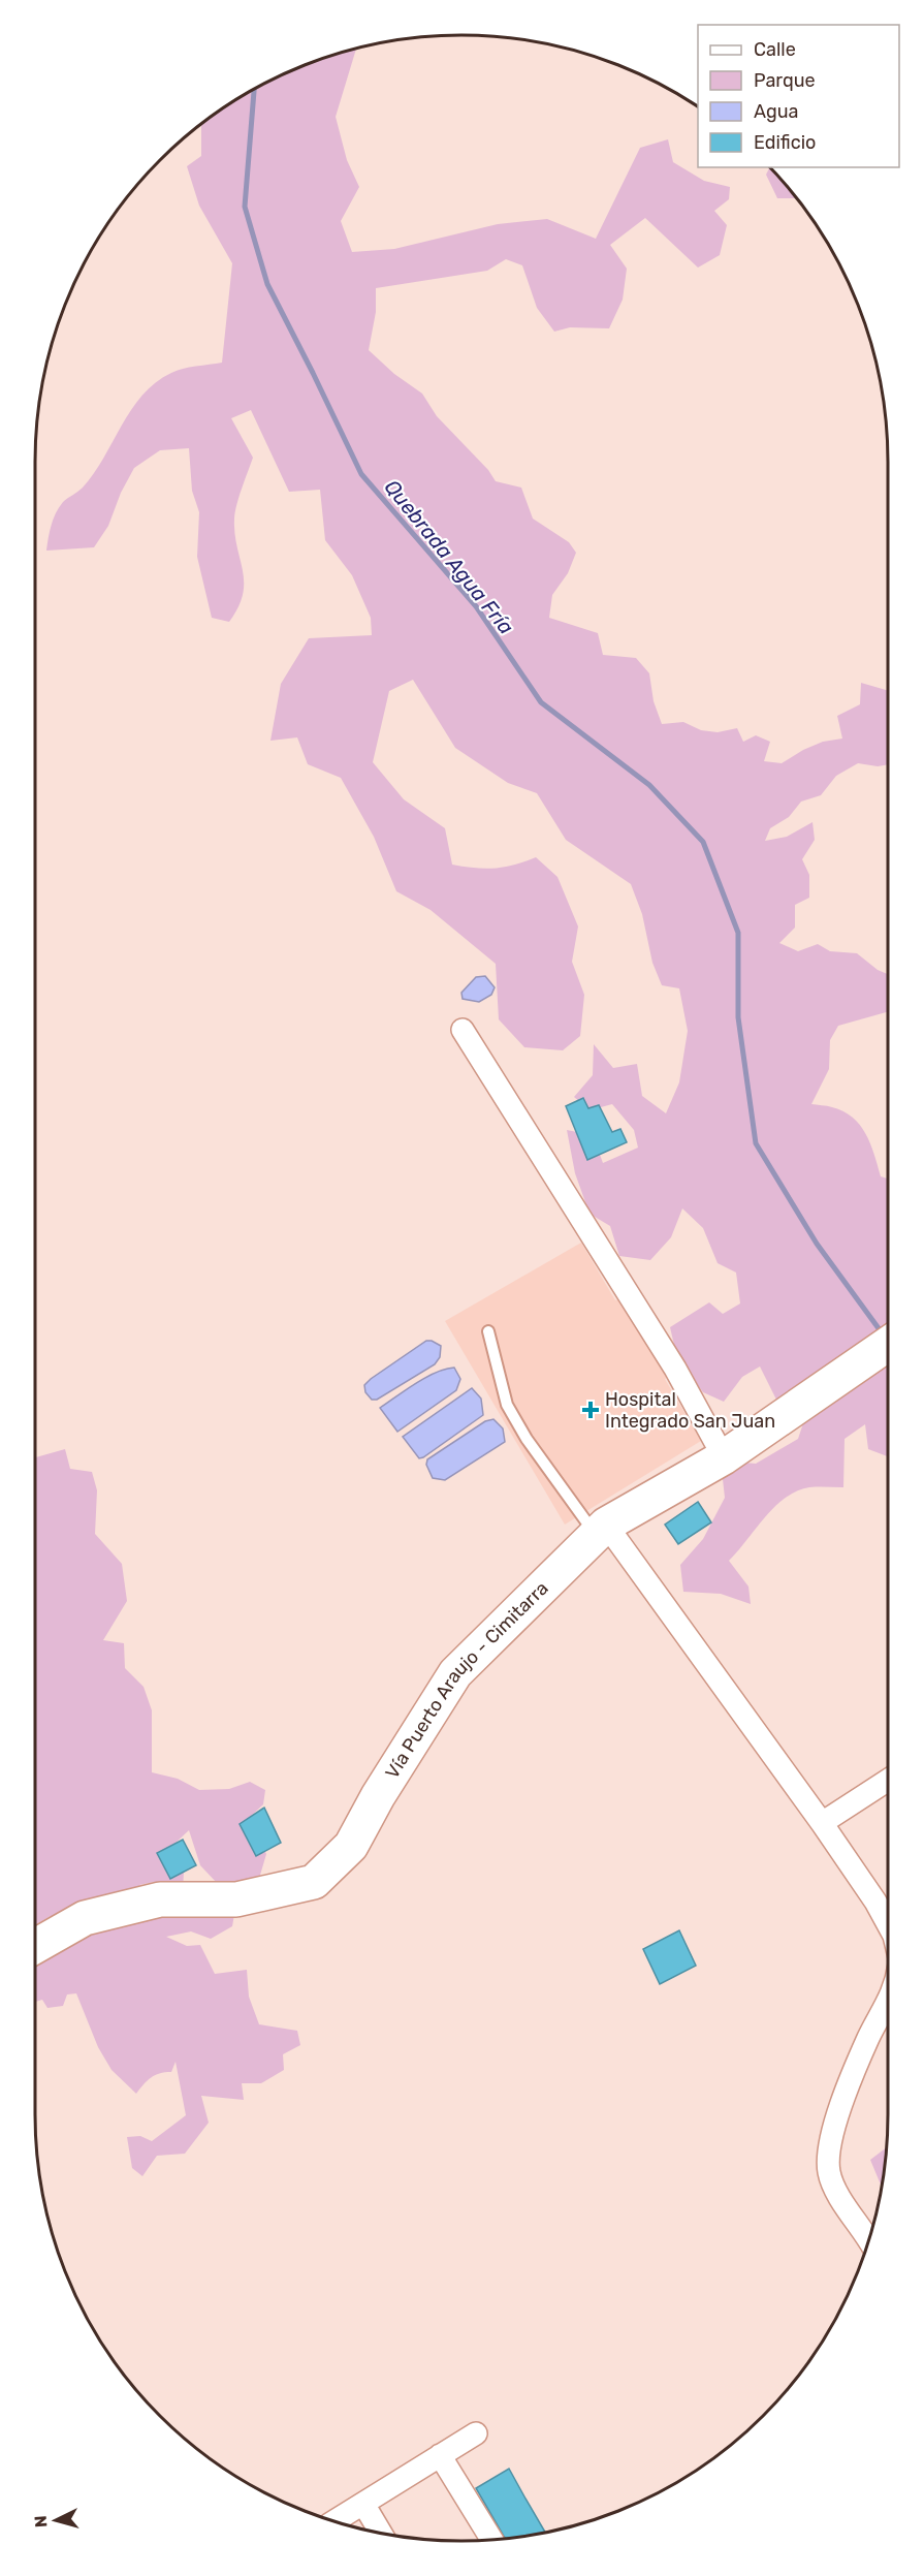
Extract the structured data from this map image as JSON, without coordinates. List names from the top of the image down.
{
  "streets": {
    "main road": ["Vía Puerto Araujo - Cimitarra"]
  },
  "water": ["Quebrada Agua Fría"],
  "places": {
    "health": ["Hospital Integrado San Juan"]
  },
  "legend": [
    "Calle",
    "Parque",
    "Agua",
    "Edificio"
  ],
  "north": "left"
}
